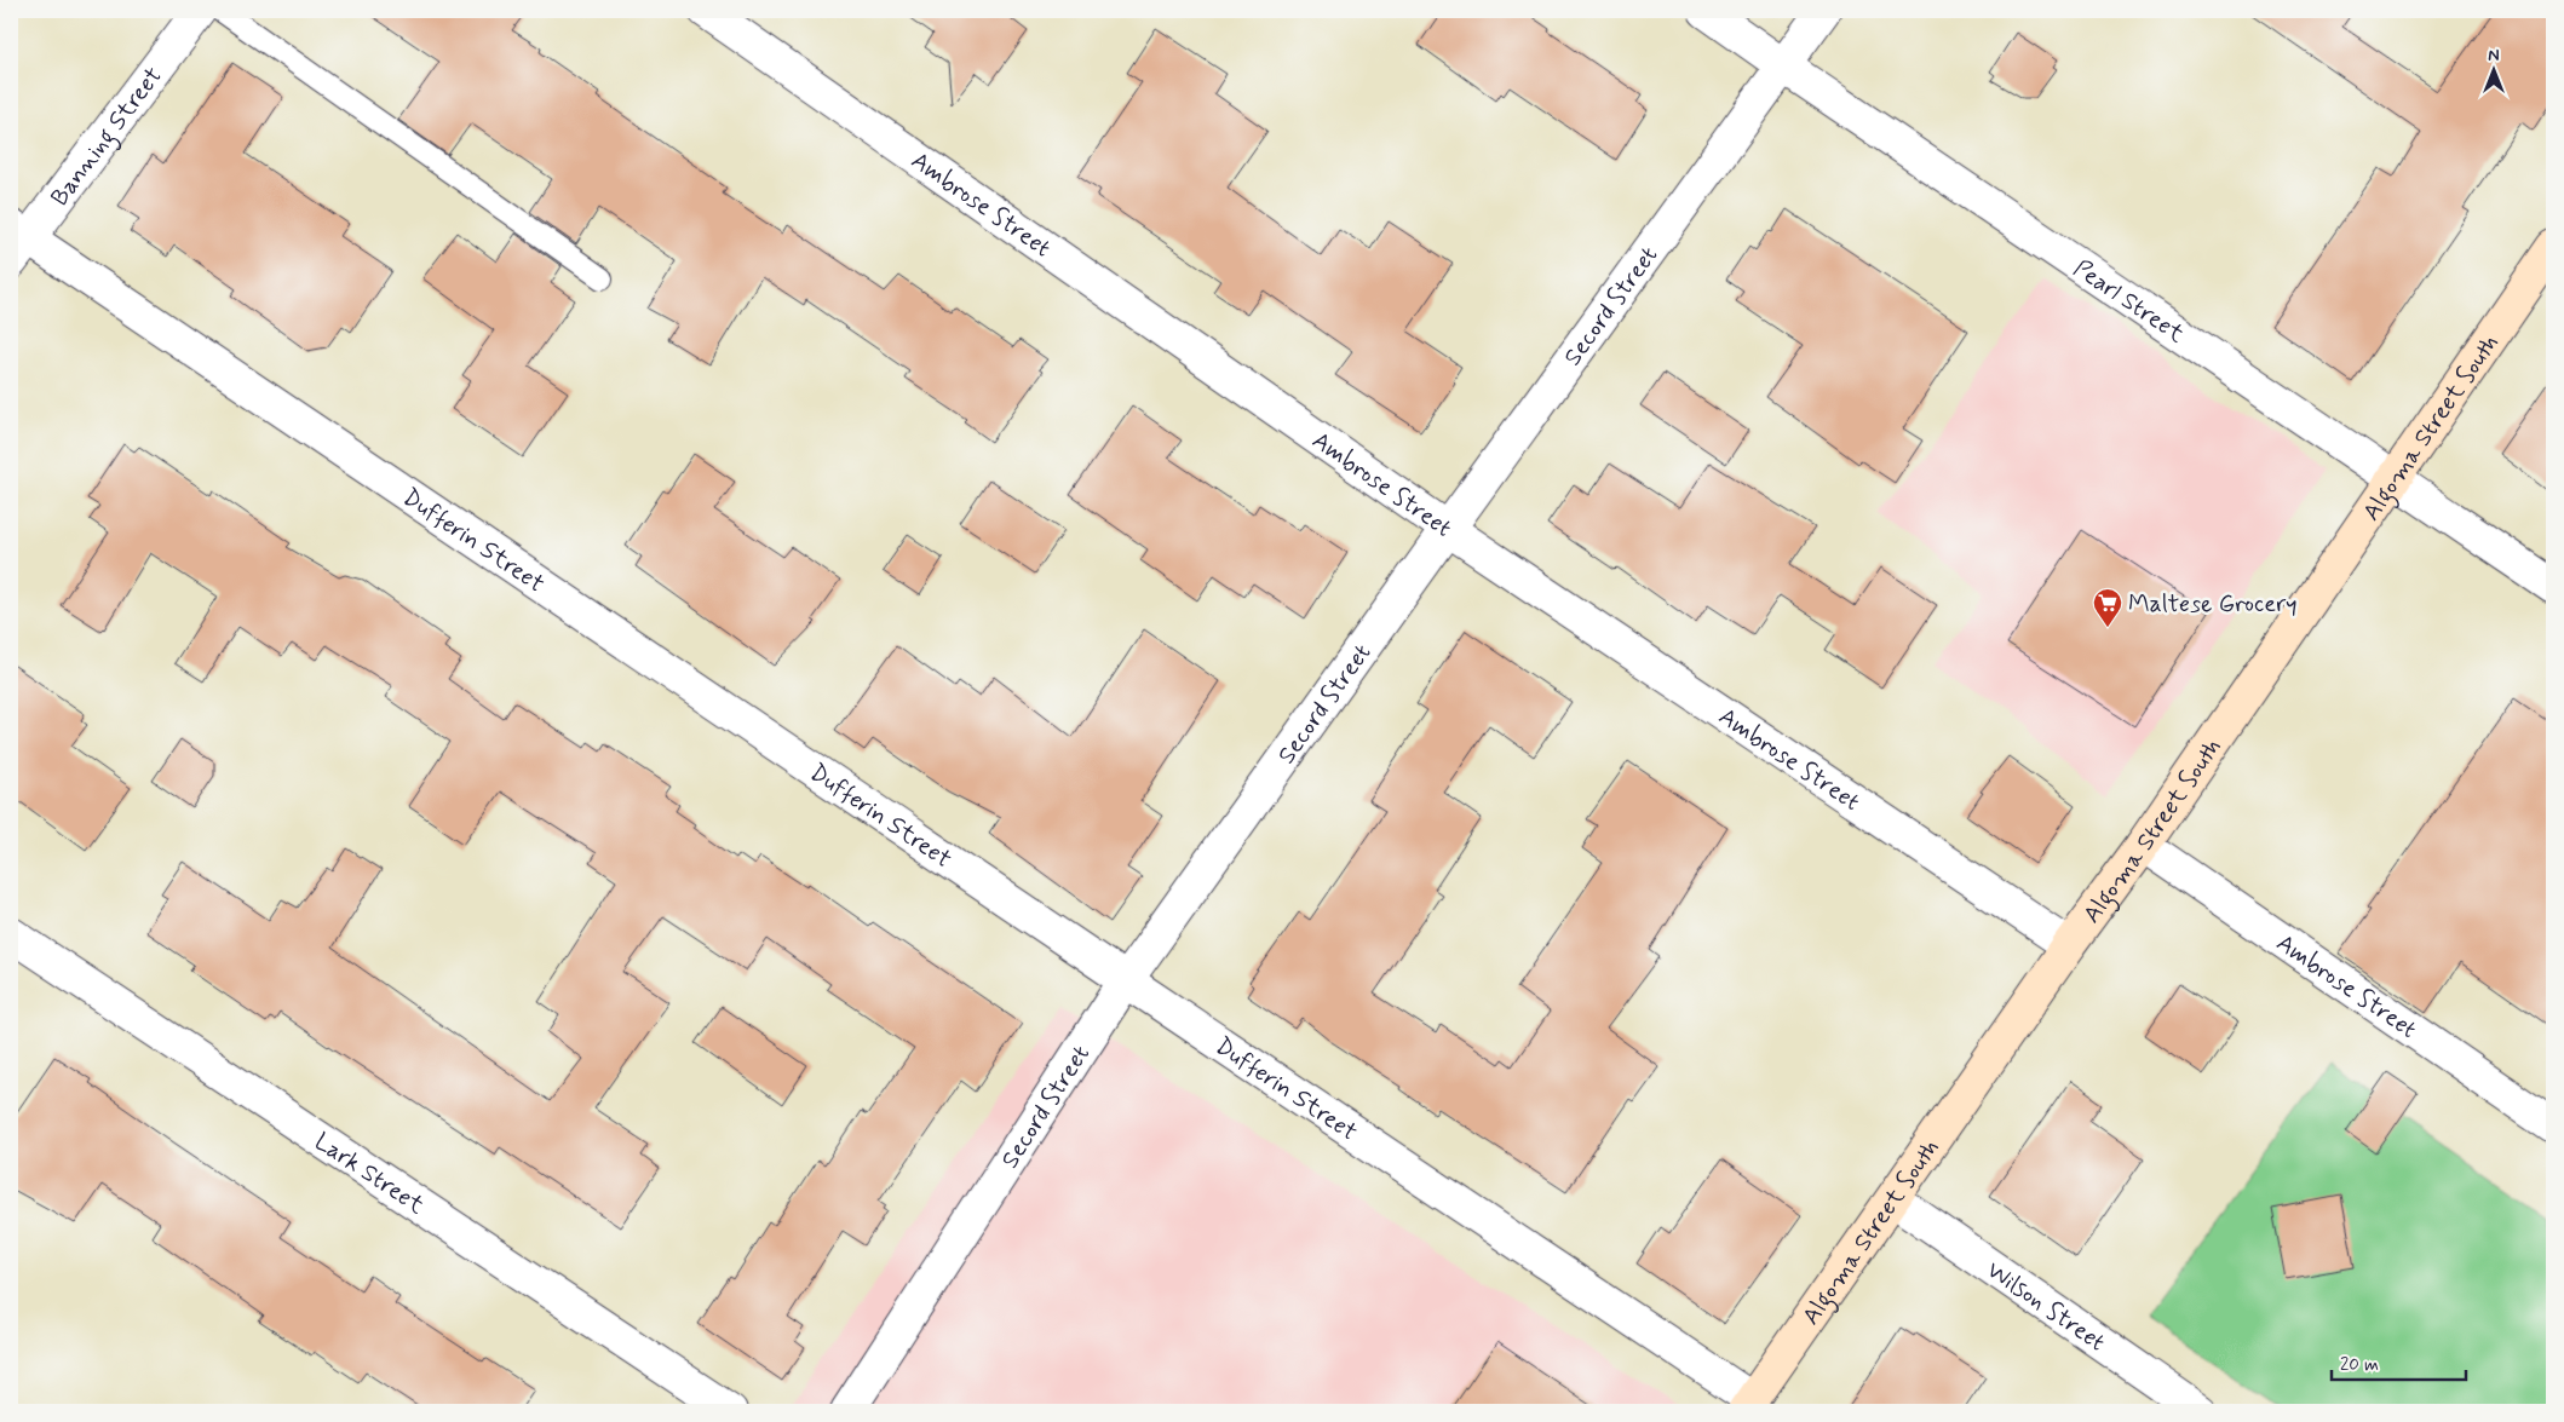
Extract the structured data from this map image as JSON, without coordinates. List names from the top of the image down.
{
  "streets": {
    "street": [
      "Banning Street",
      "Ambrose Street",
      "Pearl Street",
      "Secord Street",
      "Algoma Street South",
      "Dufferin Street",
      "Lark Street",
      "Wilson Street"
    ]
  },
  "crossings": [
    ["Banning Street", "Dufferin Street"],
    ["Ambrose Street", "Secord Street"],
    ["Ambrose Street", "Algoma Street South"],
    ["Pearl Street", "Secord Street"],
    ["Pearl Street", "Algoma Street South"],
    ["Secord Street", "Dufferin Street"],
    ["Algoma Street South", "Dufferin Street"],
    ["Algoma Street South", "Wilson Street"]
  ],
  "places": {
    "supermarket": ["Maltese Grocery"]
  },
  "scale_bar": "20 m",
  "north": "top"
}
